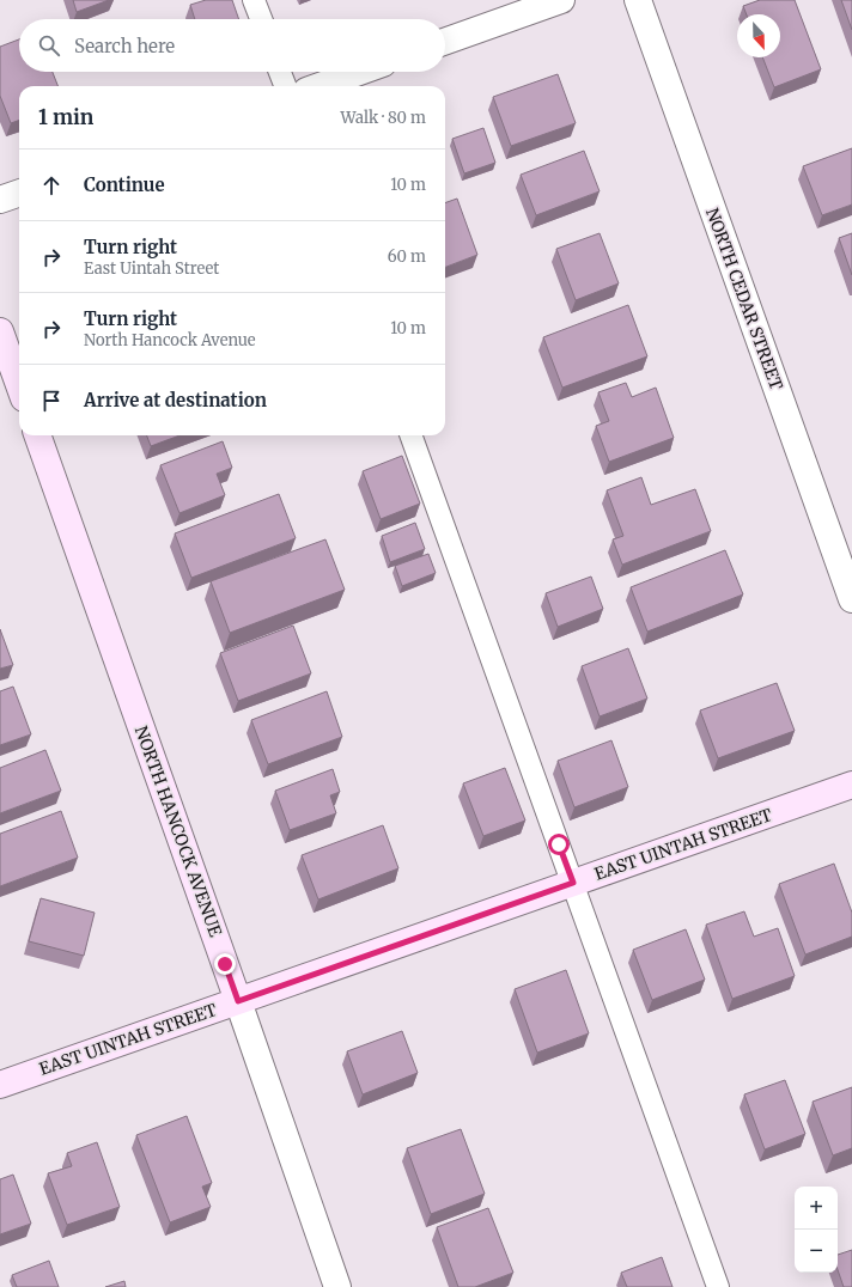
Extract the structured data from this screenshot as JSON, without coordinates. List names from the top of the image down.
{
  "streets": {
    "main road": ["NORTH HANCOCK AVENUE", "EAST UINTAH STREET"],
    "street": ["NORTH CEDAR STREET"]
  },
  "crossings": [
    ["NORTH HANCOCK AVENUE", "EAST UINTAH STREET"]
  ],
  "north": "bottom",
  "page": {
    "search": "Search here",
    "heading": ["1 min", "Walk · 80 m"],
    "list": [
      ["Continue", "10 m"],
      ["Turn right", "East Uintah Street", "60 m"],
      ["Turn right", "North Hancock Avenue", "10 m"],
      "Arrive at destination"
    ],
    "map_buttons": ["+", "−"]
  }
}
